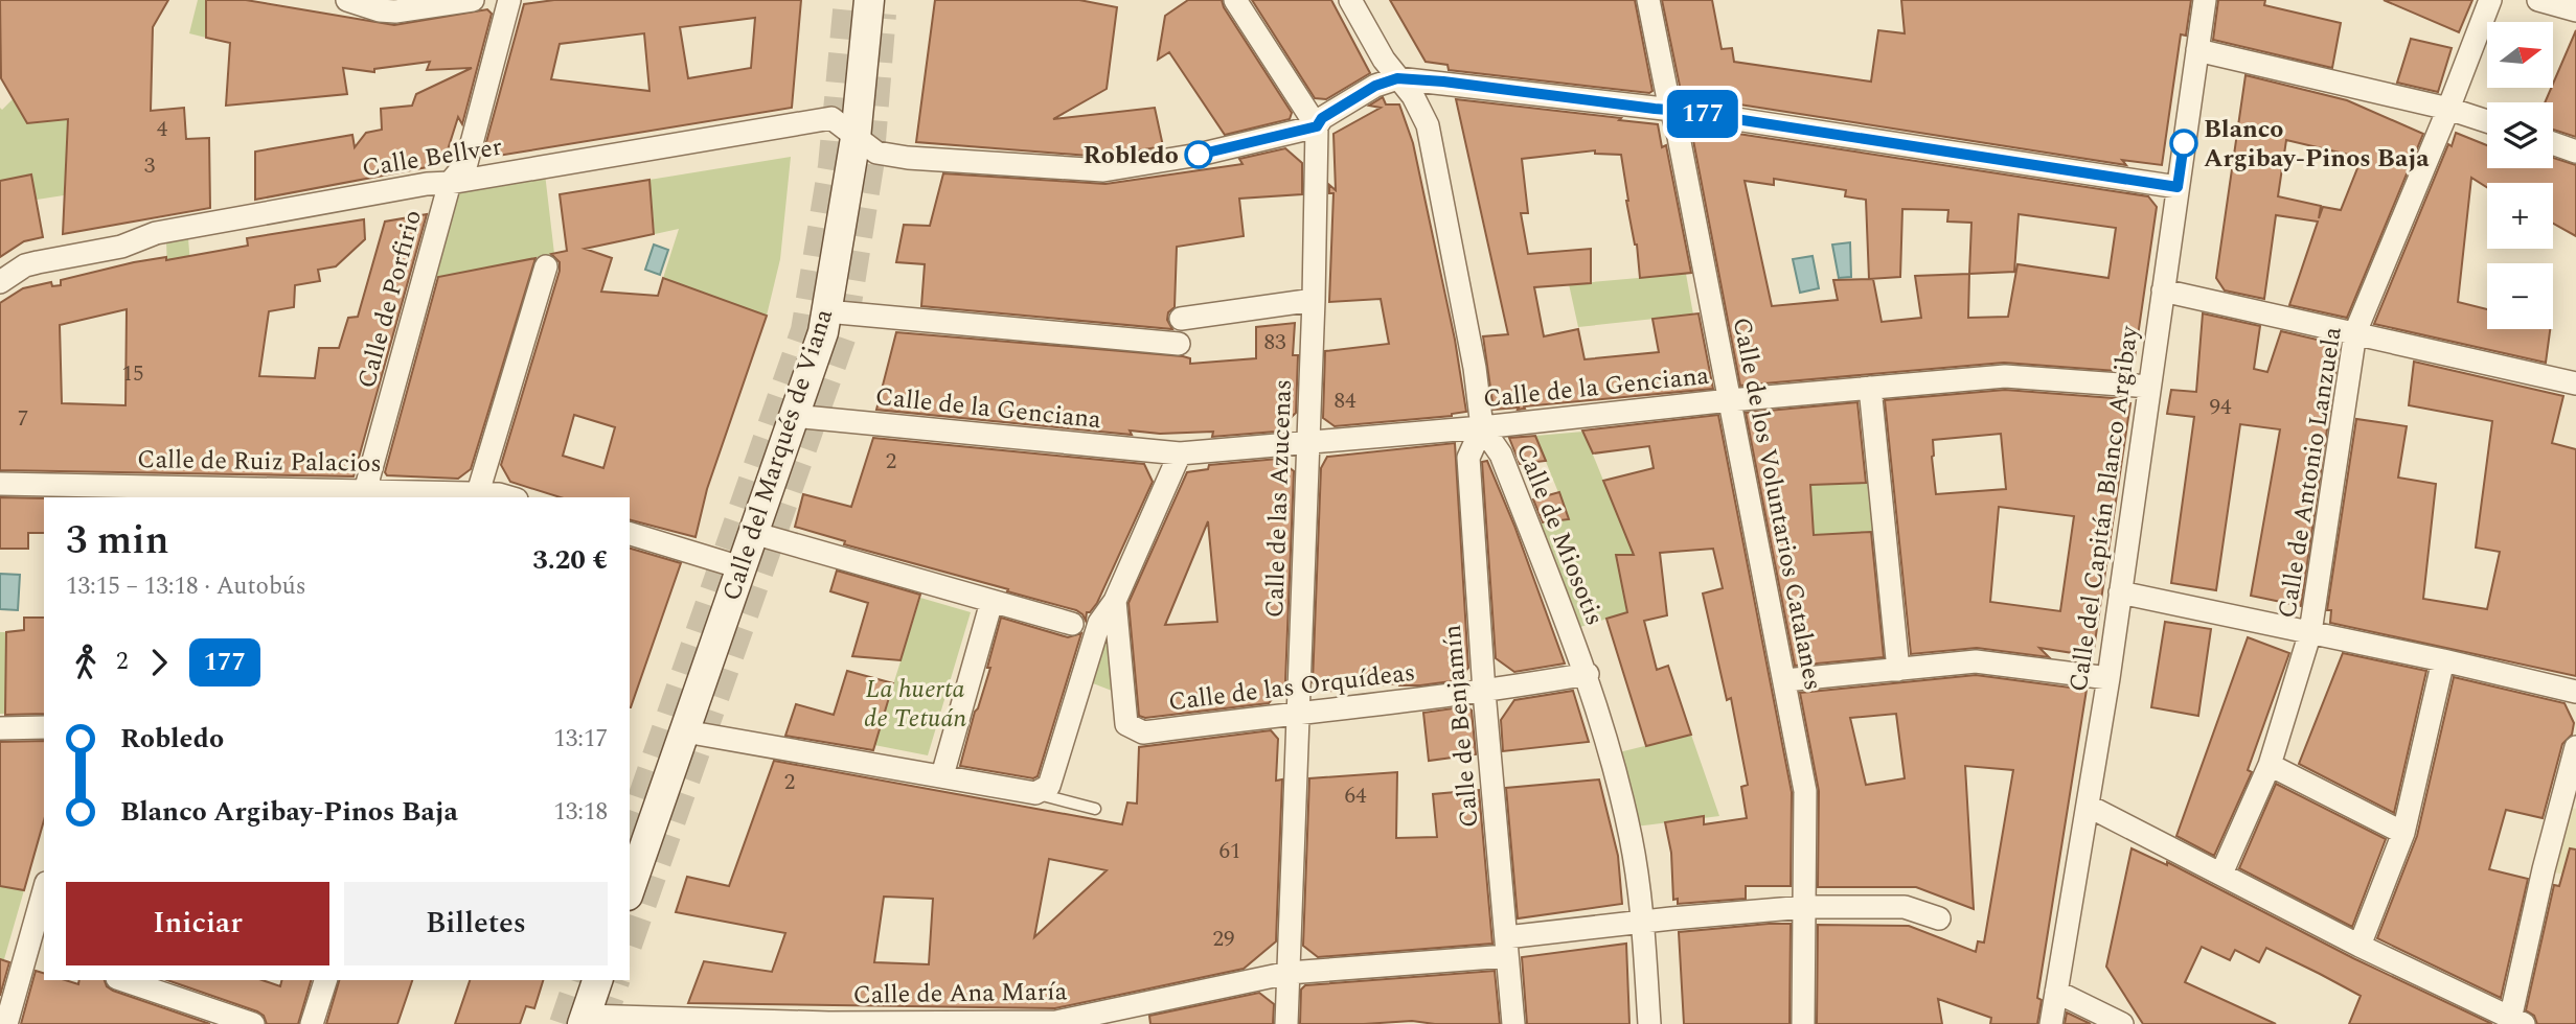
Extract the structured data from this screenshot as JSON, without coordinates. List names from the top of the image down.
{
  "streets": {
    "street": [
      "Calle Bellver",
      "Calle de Porfirio",
      "Calle de la Genciana",
      "Calle del Marqués de Viana",
      "Calle de Ruiz Palacios",
      "Calle de Antonio Lanzuela",
      "Calle de las Azucenas",
      "Calle de los Voluntarios Catalanes",
      "Calle del Capitán Blanco Argibay",
      "Calle de Miosotis",
      "Calle de las Orquídeas",
      "Calle de Benjamín",
      "Calle de Ana María"
    ]
  },
  "crossings": [
    ["Calle Bellver", "Calle de Porfirio"],
    ["Calle Bellver", "Calle del Marqués de Viana"],
    ["Calle Bellver", "Calle de las Azucenas"],
    ["Calle de Porfirio", "Calle de Ruiz Palacios"],
    ["Calle de la Genciana", "Calle del Marqués de Viana"],
    ["Calle de la Genciana", "Calle de las Azucenas"],
    ["Calle de la Genciana", "Calle de los Voluntarios Catalanes"],
    ["Calle de la Genciana", "Calle del Capitán Blanco Argibay"],
    ["Calle de la Genciana", "Calle de Miosotis"],
    ["Calle de la Genciana", "Calle de Benjamín"],
    ["Calle de las Azucenas", "Calle de las Orquídeas"],
    ["Calle de las Azucenas", "Calle de Ana María"],
    ["Calle de Miosotis", "Calle de las Orquídeas"],
    ["Calle de Miosotis", "Calle de Benjamín"],
    ["Calle de Miosotis", "Calle de Ana María"],
    ["Calle de las Orquídeas", "Calle de Benjamín"],
    ["Calle de Benjamín", "Calle de Ana María"]
  ],
  "parks": ["La huerta de Tetuán"],
  "places": ["Blanco Argibay-Pinos Baja", "Robledo"],
  "lines": ["bus line 177"],
  "house_numbers": [
    "4",
    "3",
    "83",
    "15",
    "84",
    "94",
    "7",
    "2",
    "2",
    "64",
    "61",
    "29"
  ],
  "north": "right",
  "page": {
    "on_map": "177",
    "map_buttons": ["+", "−"],
    "heading": ["3 min", "13:15 – 13:18 · Autobús", "3.20 €"],
    "legs": ["2", "177"],
    "list": [
      {
        "name": "Robledo",
        "value": "13:17"
      },
      {
        "name": "Blanco Argibay-Pinos Baja",
        "value": "13:18"
      }
    ],
    "buttons": ["Iniciar", "Billetes"]
  }
}
